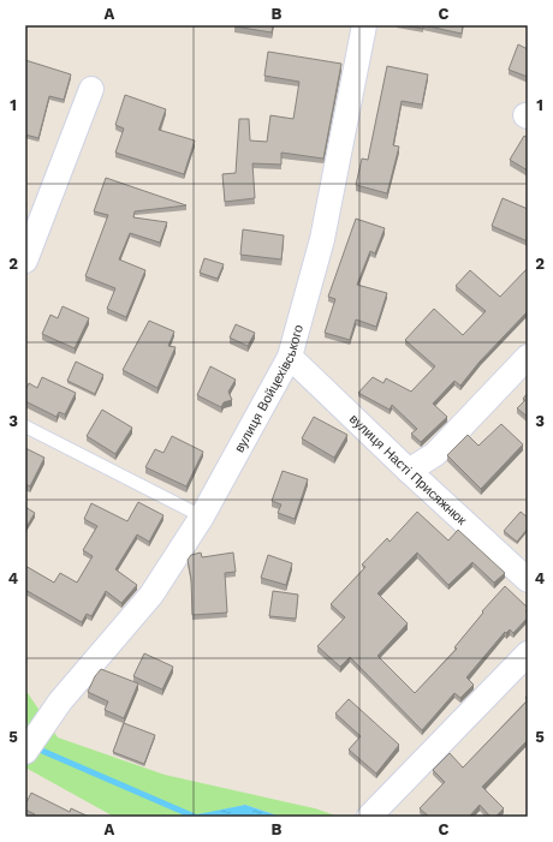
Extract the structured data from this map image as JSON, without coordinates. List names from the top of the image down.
{
  "streets": {
    "street": ["вулиця Войцехівського", "вулиця Насті Присяжнюк"]
  },
  "crossings": [
    ["вулиця Войцехівського", "вулиця Насті Присяжнюк"]
  ],
  "grid": {
    "columns": ["A", "B", "C"],
    "rows": [
      "1",
      "2",
      "3",
      "4",
      "5"
    ]
  }
}
